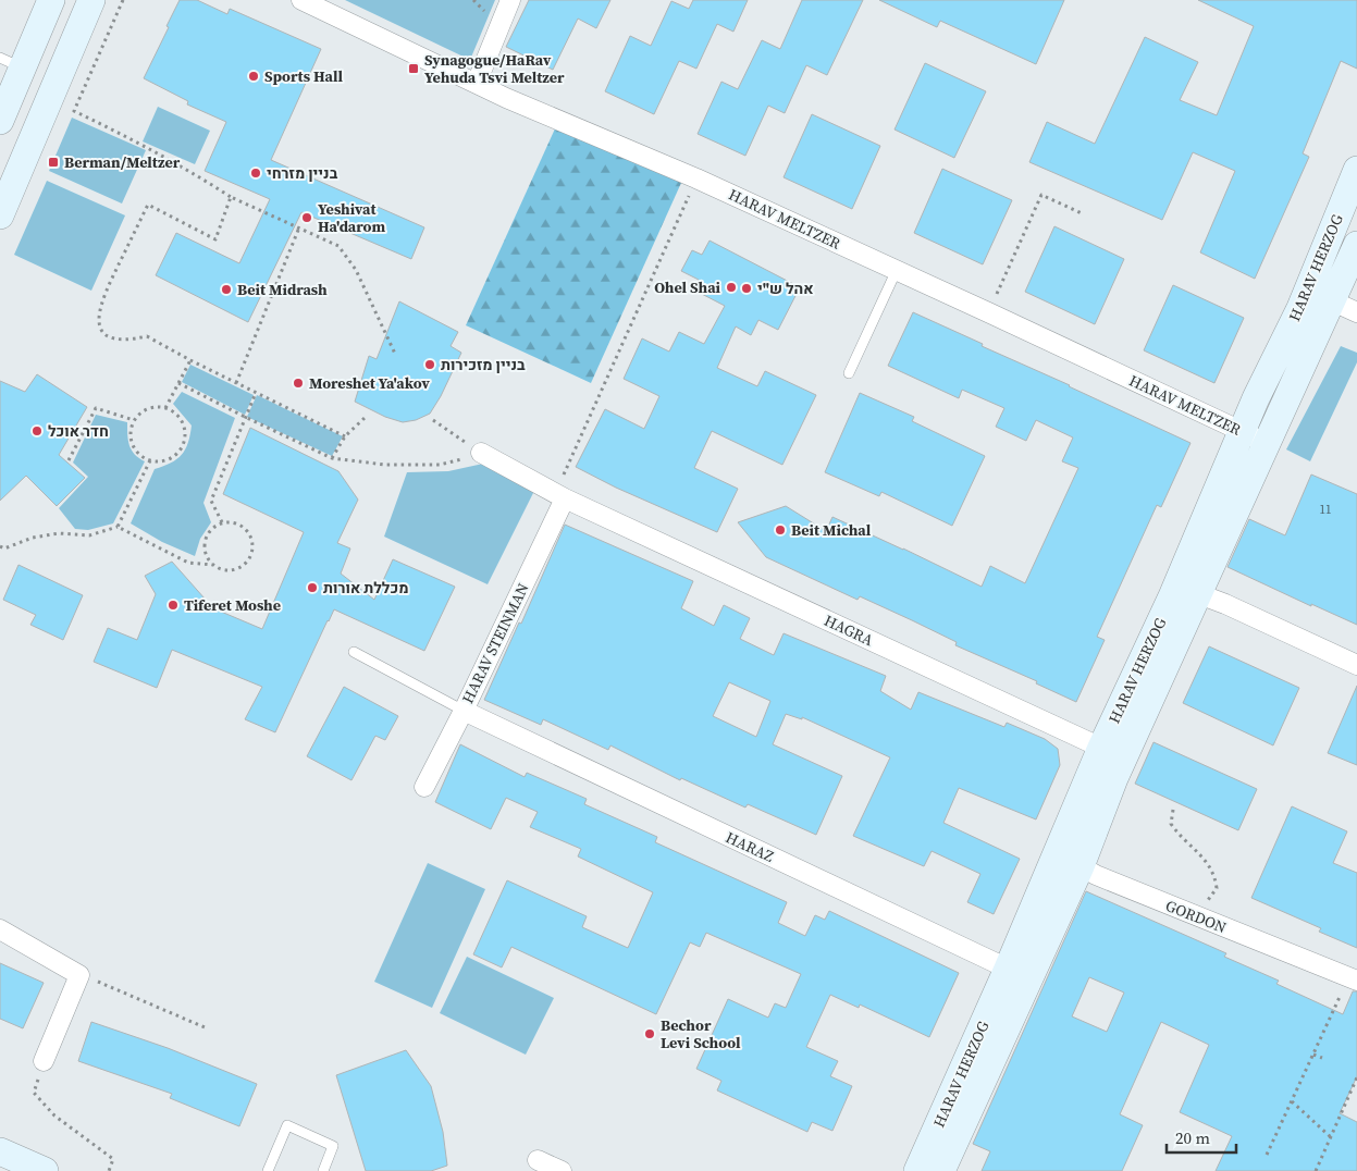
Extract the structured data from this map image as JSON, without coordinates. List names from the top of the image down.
{
  "streets": {
    "street": [
      "HARAV MELTZER",
      "HARAV HERZOG",
      "HAGRA",
      "HARAV STEINMAN",
      "HARAZ",
      "GORDON"
    ]
  },
  "crossings": [
    ["HARAV MELTZER", "HARAV HERZOG"],
    ["HARAV HERZOG", "HAGRA"],
    ["HARAV HERZOG", "HARAZ"],
    ["HARAV HERZOG", "GORDON"],
    ["HAGRA", "HARAV STEINMAN"],
    ["HARAV STEINMAN", "HARAZ"]
  ],
  "places": {
    "transit": ["Synagogue/HaRav Yehuda Tsvi Meltzer", "Berman/Meltzer"],
    "other": [
      "Sports Hall",
      "בניין מזרחי",
      "Yeshivat Ha'darom",
      "Ohel Shai",
      "אהל ש\"י",
      "Beit Midrash",
      "בניין מזכירות",
      "Moreshet Ya'akov",
      "חדר אוכל",
      "Beit Michal",
      "מכללת אורות",
      "Tiferet Moshe",
      "Bechor Levi School"
    ]
  },
  "house_numbers": ["11"],
  "scale_bar": "20 m"
}
